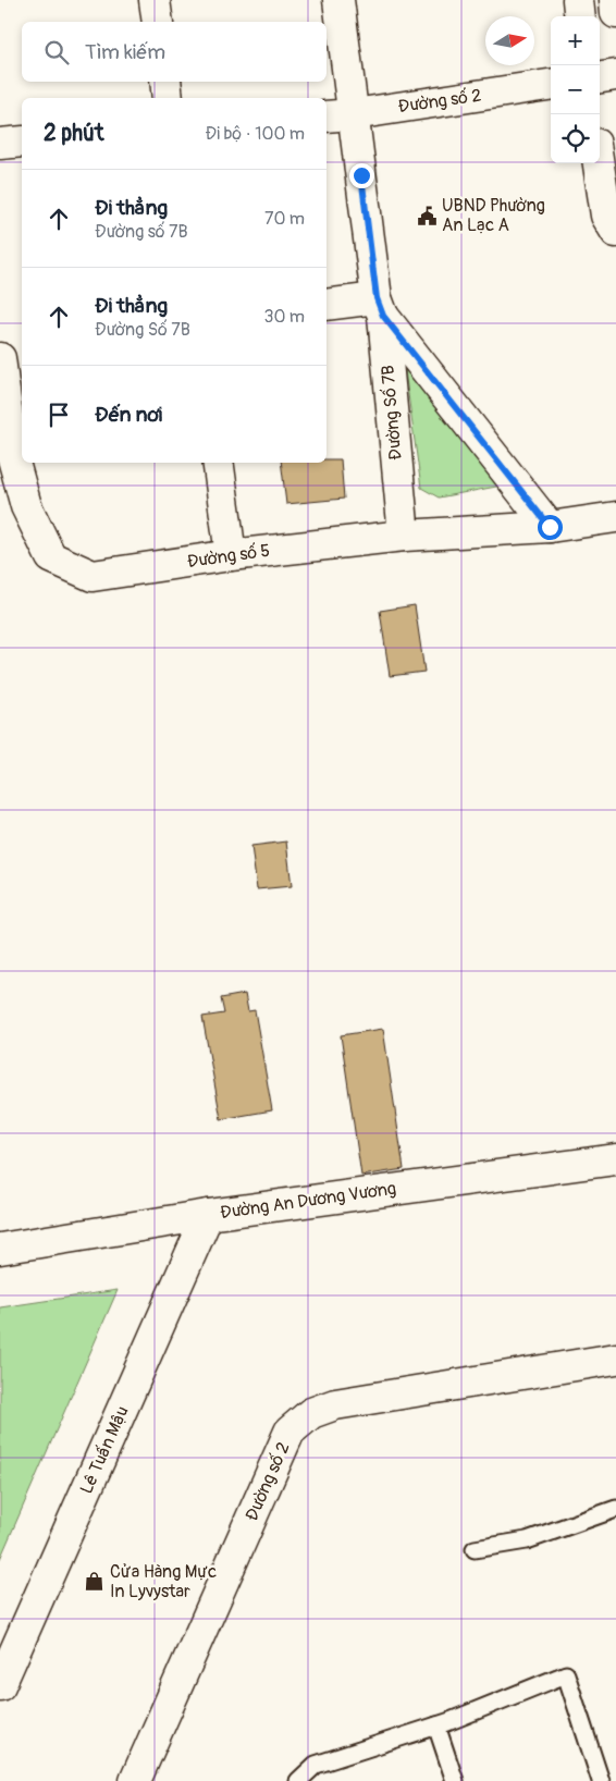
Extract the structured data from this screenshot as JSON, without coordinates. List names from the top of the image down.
{
  "streets": {
    "street": [
      "Đường số 2",
      "Đường Số 7B",
      "Đường số 5",
      "Đường An Dương Vương",
      "Lê Tuấn Mậu"
    ]
  },
  "crossings": [
    ["Đường số 2", "Đường Số 7B"],
    ["Đường Số 7B", "Đường số 5"],
    ["Đường An Dương Vương", "Lê Tuấn Mậu"]
  ],
  "places": {
    "public building": ["UBND Phường An Lạc A"],
    "shop": ["Cửa Hàng Mực In Lyvystar"]
  },
  "north": "right",
  "page": {
    "map_buttons": ["+", "−"],
    "search": "Tìm kiếm",
    "heading": ["2 phút", "Đi bộ · 100 m"],
    "list": [
      ["Đi thẳng", "Đường số 7B", "70 m"],
      ["Đi thẳng", "Đường Số 7B", "30 m"],
      "Đến nơi"
    ]
  }
}
